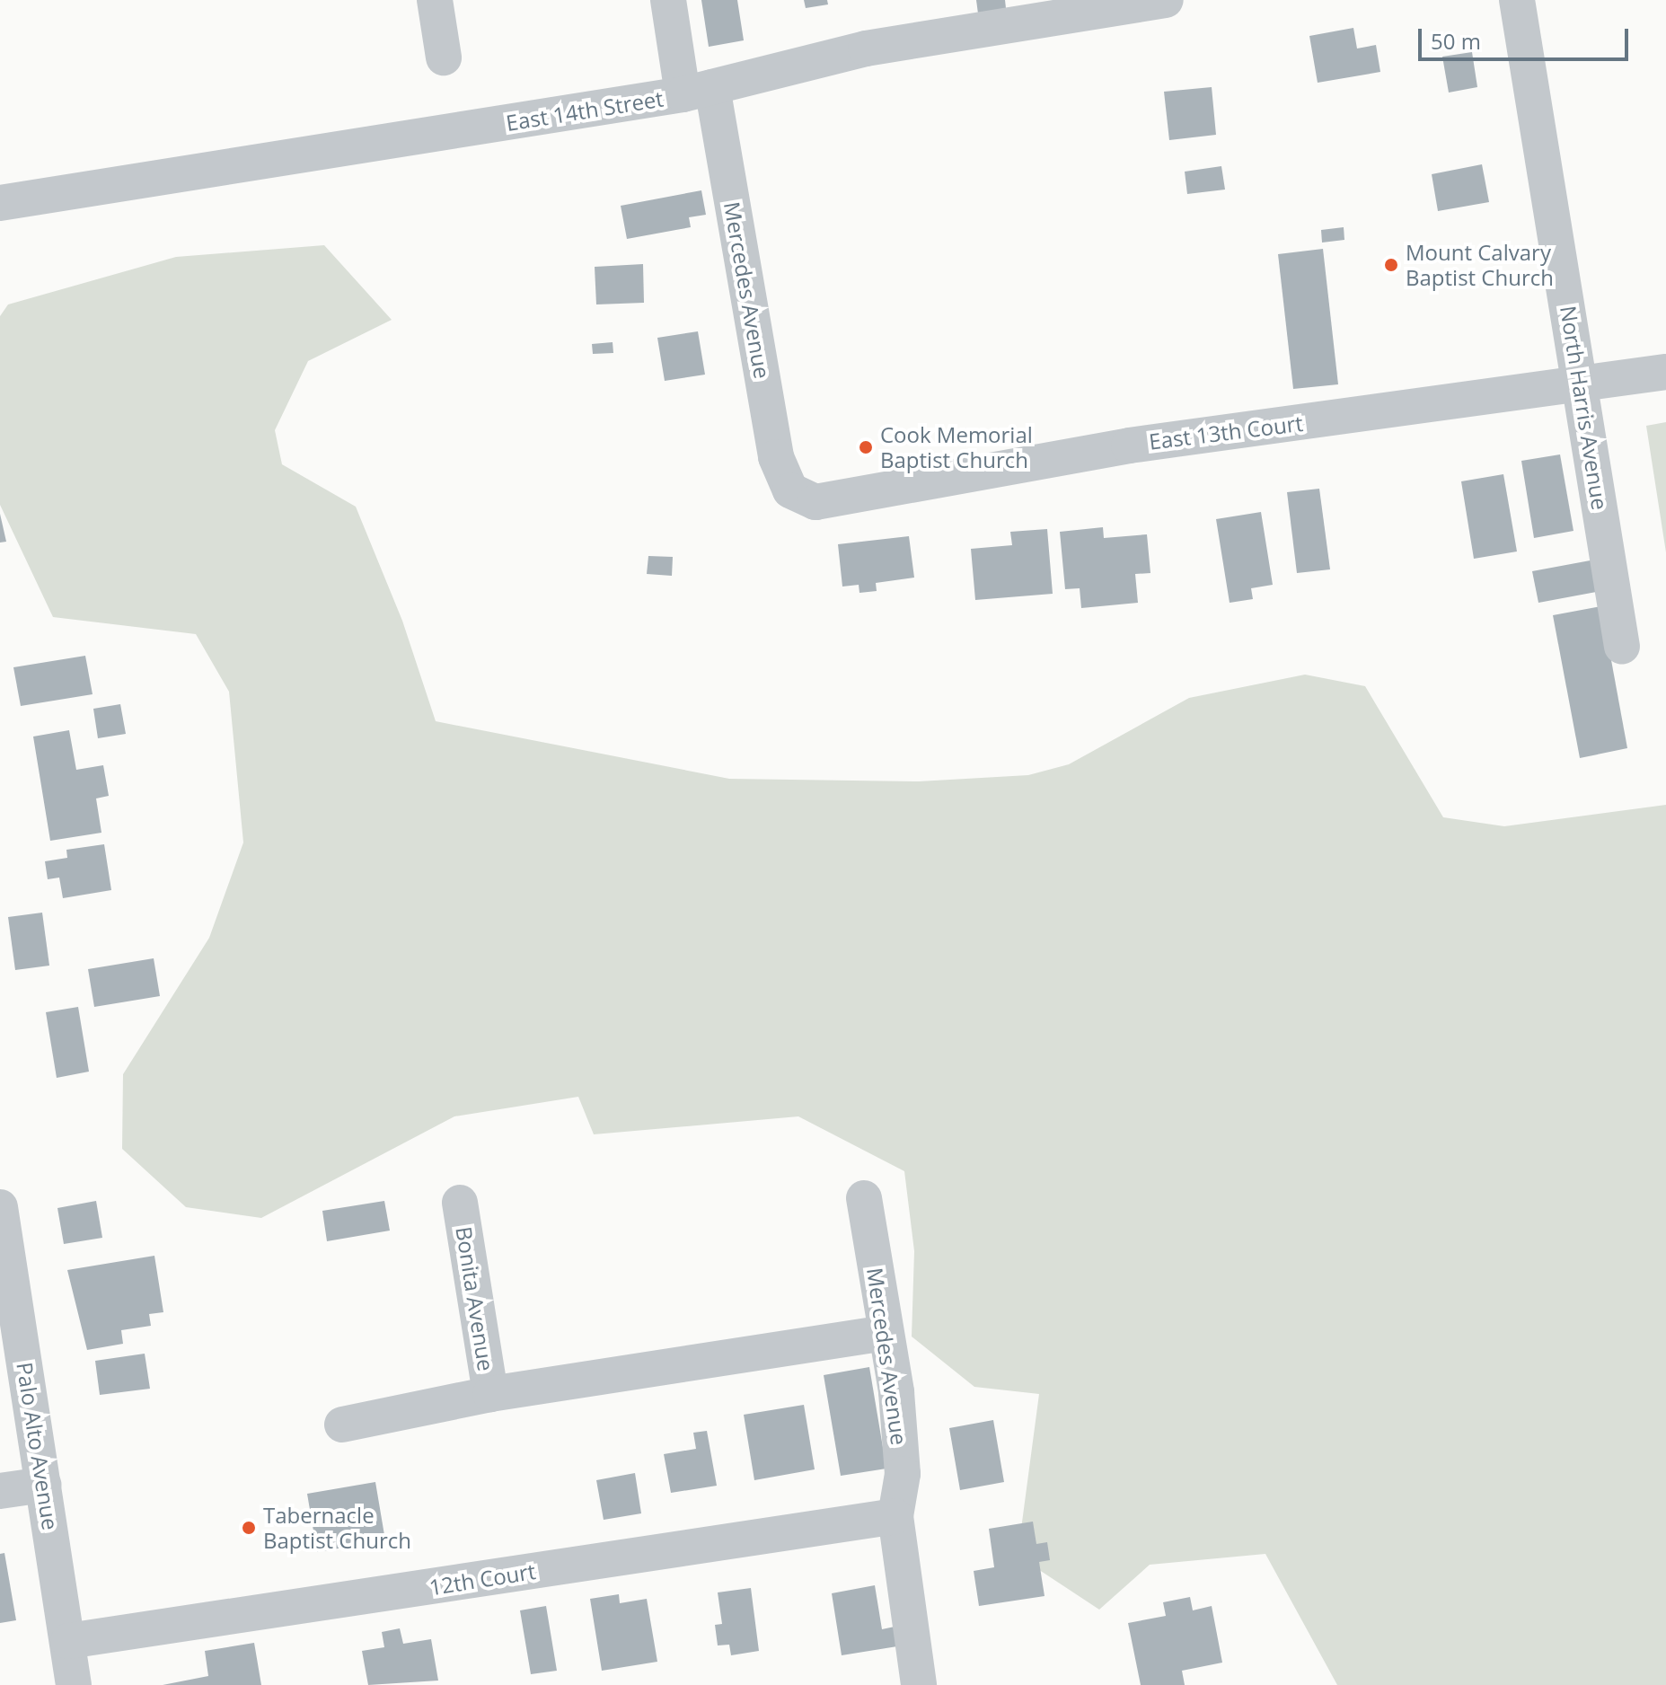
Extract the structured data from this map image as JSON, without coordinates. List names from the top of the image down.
{
  "streets": {
    "street": [
      "East 14th Street",
      "Mercedes Avenue",
      "North Harris Avenue",
      "East 13th Court",
      "Bonita Avenue",
      "Palo Alto Avenue",
      "12th Court"
    ]
  },
  "crossings": [
    ["East 14th Street", "Mercedes Avenue"],
    ["Mercedes Avenue", "East 13th Court"],
    ["Mercedes Avenue", "12th Court"],
    ["North Harris Avenue", "East 13th Court"],
    ["Palo Alto Avenue", "12th Court"]
  ],
  "places": ["Mount Calvary Baptist Church", "Cook Memorial Baptist Church", "Tabernacle Baptist Church"],
  "scale_bar": "50 m"
}
